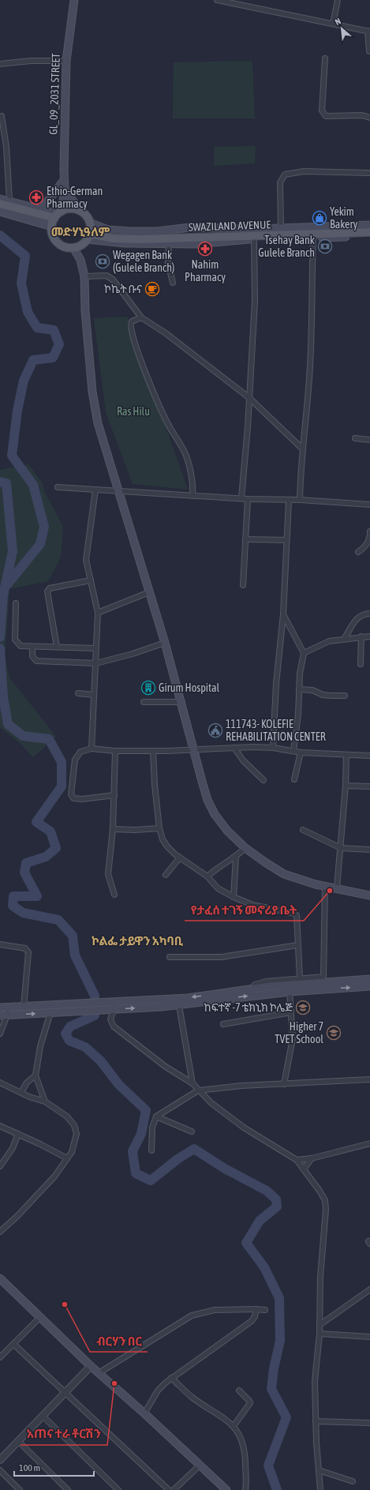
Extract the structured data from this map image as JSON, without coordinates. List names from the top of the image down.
{
  "streets": {
    "main road": ["GL_09_2031 STREET", "SWAZILAND AVENUE"]
  },
  "crossings": [
    ["GL_09_2031 STREET", "SWAZILAND AVENUE"]
  ],
  "districts": ["መድሃኒዓለም", "ኮልፌ ታይዋን አካባቢ"],
  "parks": ["Ras Hilu"],
  "places": {
    "pharmacy": ["Ethio-German Pharmacy", "Nahim Pharmacy"],
    "shop": ["Yekim Bakery"],
    "bank": ["Tsehay Bank Gulele Branch", "Wegagen Bank (Gulele Branch)"],
    "cafe": ["ኮኬት ቡና"],
    "building": ["Girum Hospital"],
    "public building": ["111743- KOLEFIE REHABILITATION CENTER"],
    "other": ["የታፈሰ ተገኝ መኖሪያ ቤት", "ብርሃን በር", "አጠና ተራ ቶርሽን"],
    "school or university": ["ከፍተኛ -7 ቴክኒክ ኮሌጅ", "Higher 7 TVET School"]
  },
  "scale_bar": "100 m",
  "north": "top left"
}
